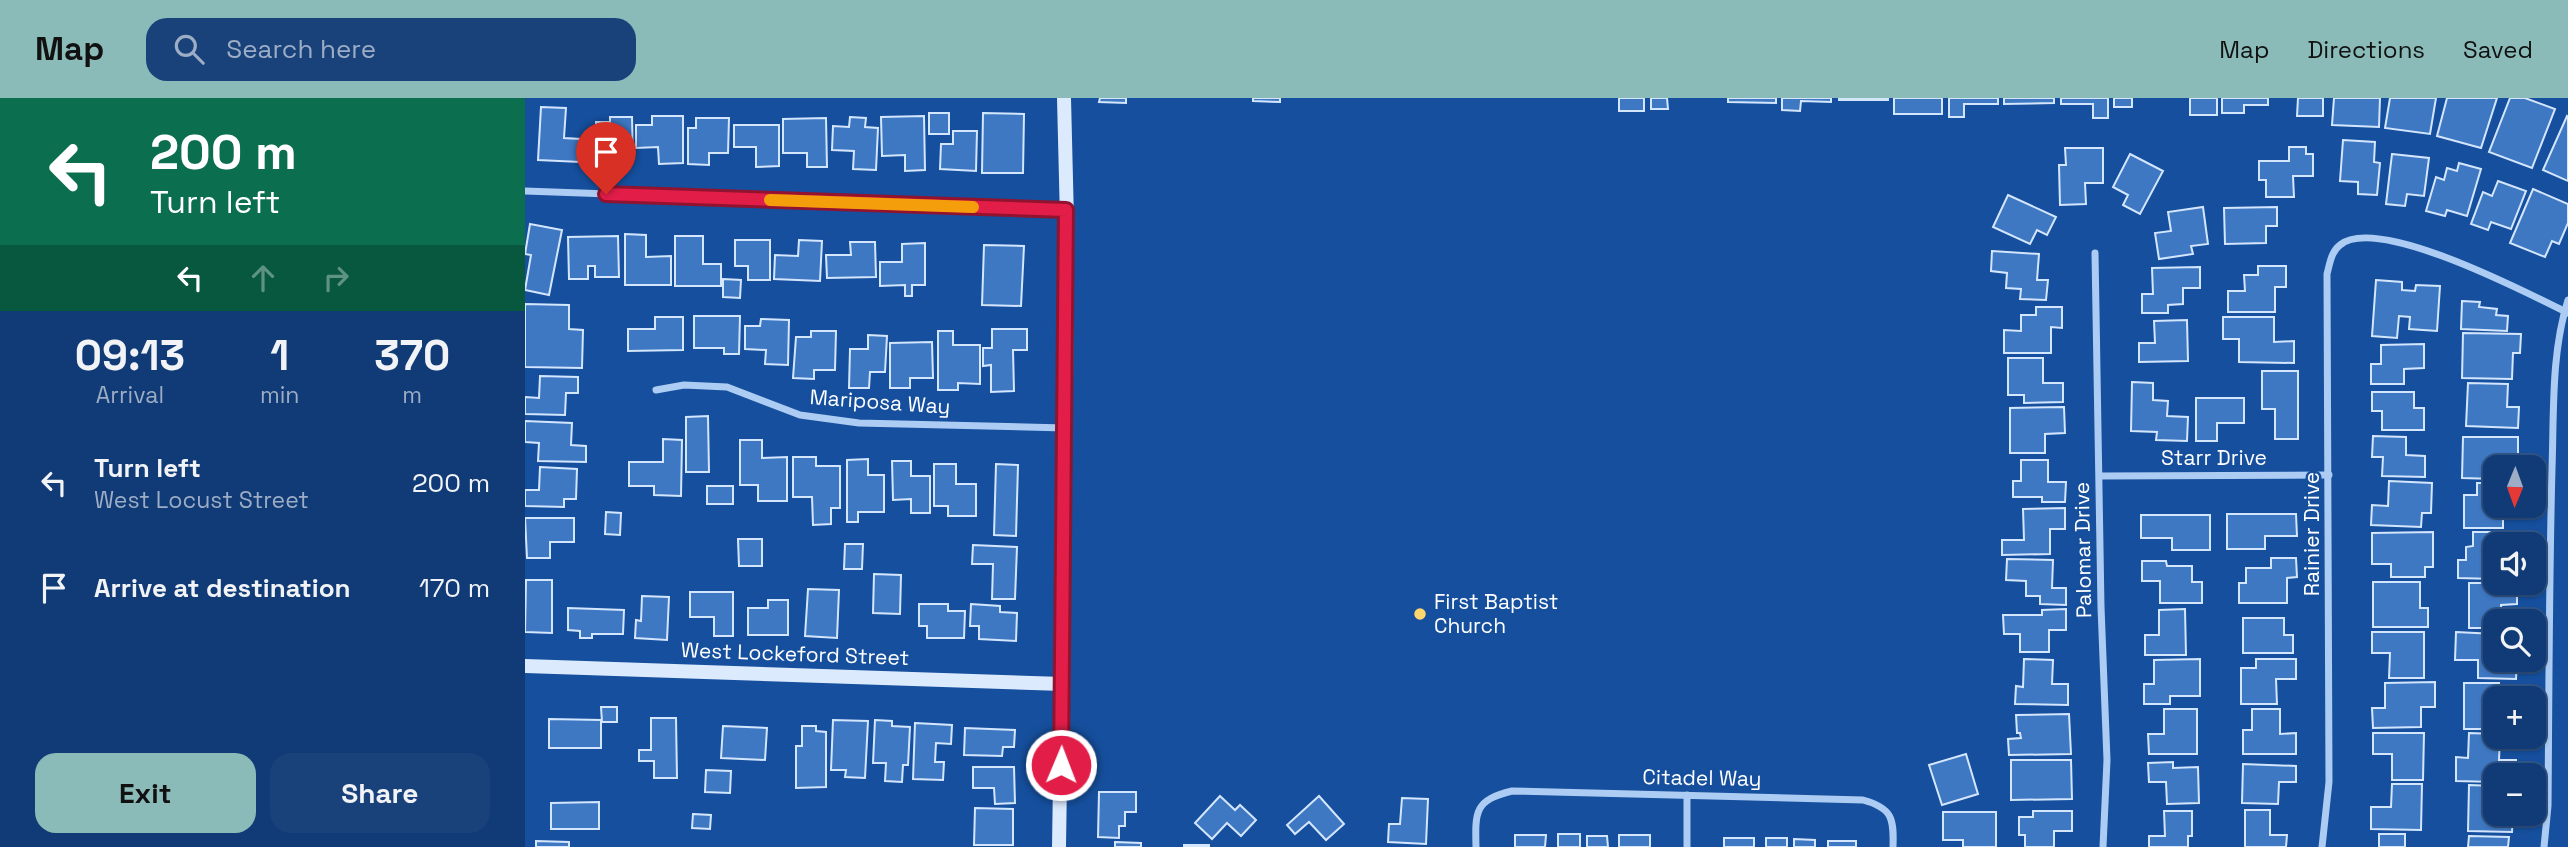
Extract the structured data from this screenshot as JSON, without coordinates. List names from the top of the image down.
{
  "streets": {
    "street": [
      "Mariposa Way",
      "Starr Drive",
      "Rainier Drive",
      "Palomar Drive",
      "West Lockeford Street",
      "Citadel Way"
    ]
  },
  "crossings": [
    ["Starr Drive", "Rainier Drive"],
    ["Starr Drive", "Palomar Drive"]
  ],
  "places": ["First Baptist Church"],
  "north": "bottom",
  "page": {
    "header": "Map",
    "search": "Search here",
    "nav": ["Map", "Directions", "Saved"],
    "turn": ["200 m", "Turn left"],
    "eta": [
      "09:13",
      "Arrival",
      "1",
      "min",
      "370",
      "m"
    ],
    "list": [
      {
        "name": "Turn left",
        "note": "West Locust Street",
        "value": "200 m"
      },
      {
        "name": "Arrive at destination",
        "value": "170 m"
      }
    ],
    "map_buttons": ["+", "−"],
    "buttons": ["Exit", "Share"]
  }
}
